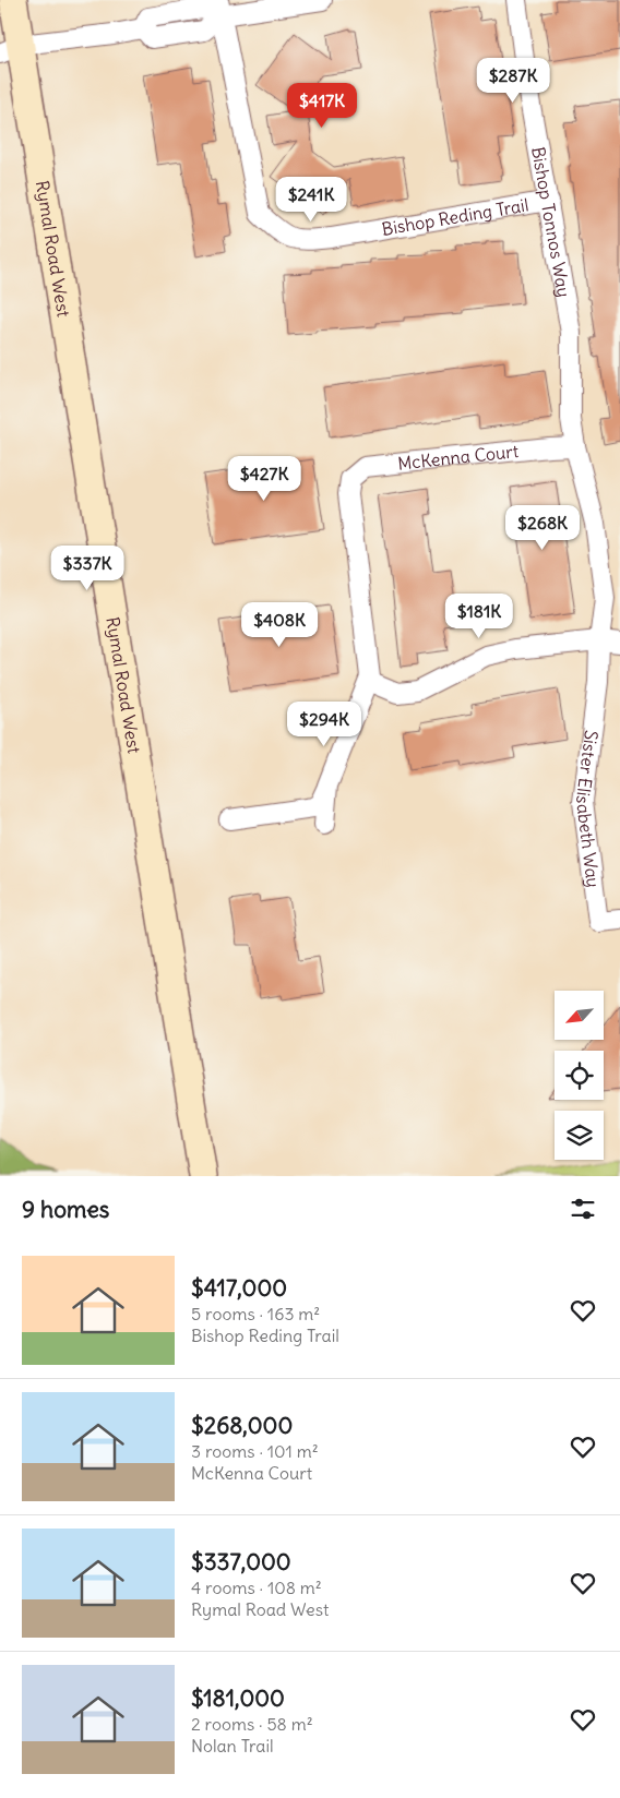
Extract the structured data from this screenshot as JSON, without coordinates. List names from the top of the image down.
{
  "streets": {
    "main road": ["Rymal Road West"],
    "street": [
      "Bishop Reding Trail",
      "Bishop Tonnos Way",
      "McKenna Court",
      "Sister Elisabeth Way"
    ]
  },
  "crossings": [
    ["Bishop Reding Trail", "Bishop Tonnos Way"],
    ["Bishop Tonnos Way", "McKenna Court"]
  ],
  "north": "bottom left",
  "page": {
    "price": [
      "$287K",
      "$417K",
      "$241K",
      "$427K",
      "$268K",
      "$337K",
      "$181K",
      "$408K",
      "$294K"
    ],
    "heading": "9 homes",
    "list": [
      {
        "name": "$417,000",
        "note": "5 rooms · 163 m² · Bishop Reding Trail"
      },
      {
        "name": "$268,000",
        "note": "3 rooms · 101 m² · McKenna Court"
      },
      {
        "name": "$337,000",
        "note": "4 rooms · 108 m² · Rymal Road West"
      },
      {
        "name": "$181,000",
        "note": "2 rooms · 58 m² · Nolan Trail"
      }
    ]
  }
}
